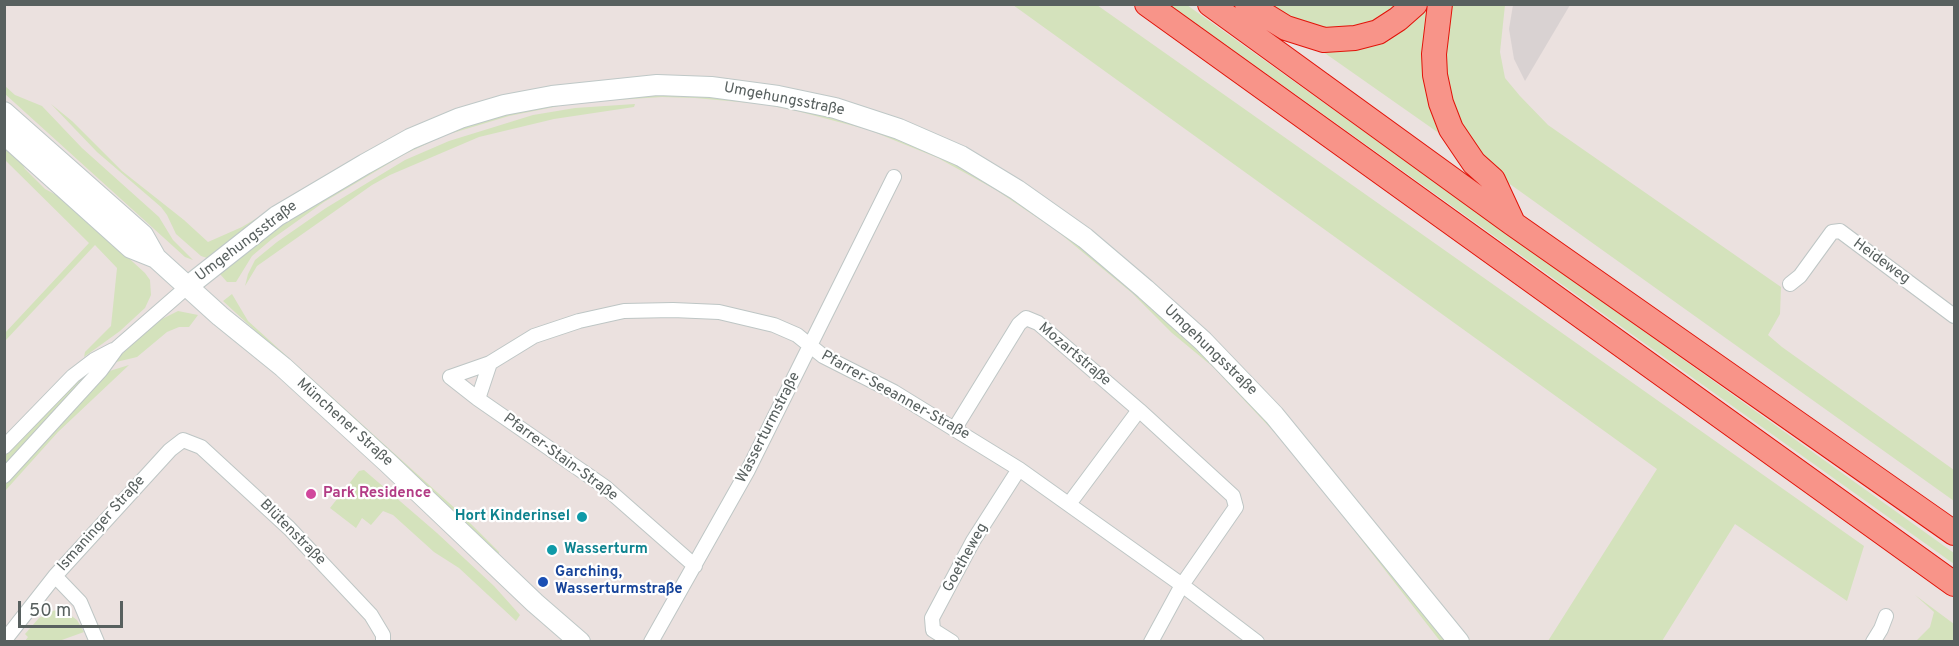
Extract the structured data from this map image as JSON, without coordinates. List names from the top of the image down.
{
  "streets": {
    "street": [
      "Umgehungsstraße",
      "Heideweg",
      "Mozartstraße",
      "Pfarrer-Seeanner-Straße",
      "Münchener Straße",
      "Wasserturmstraße",
      "Pfarrer-Stain-Straße",
      "Ismaninger Straße",
      "Blütenstraße",
      "Goetheweg"
    ]
  },
  "crossings": [
    ["Umgehungsstraße", "Münchener Straße"],
    ["Mozartstraße", "Pfarrer-Seeanner-Straße"],
    ["Pfarrer-Seeanner-Straße", "Wasserturmstraße"],
    ["Pfarrer-Seeanner-Straße", "Pfarrer-Stain-Straße"],
    ["Pfarrer-Seeanner-Straße", "Goetheweg"],
    ["Wasserturmstraße", "Pfarrer-Stain-Straße"],
    ["Ismaninger Straße", "Blütenstraße"]
  ],
  "places": [
    "Park Residence",
    "Hort Kinderinsel",
    "Wasserturm",
    "Garching, Wasserturmstraße"
  ],
  "scale_bar": "50 m"
}
